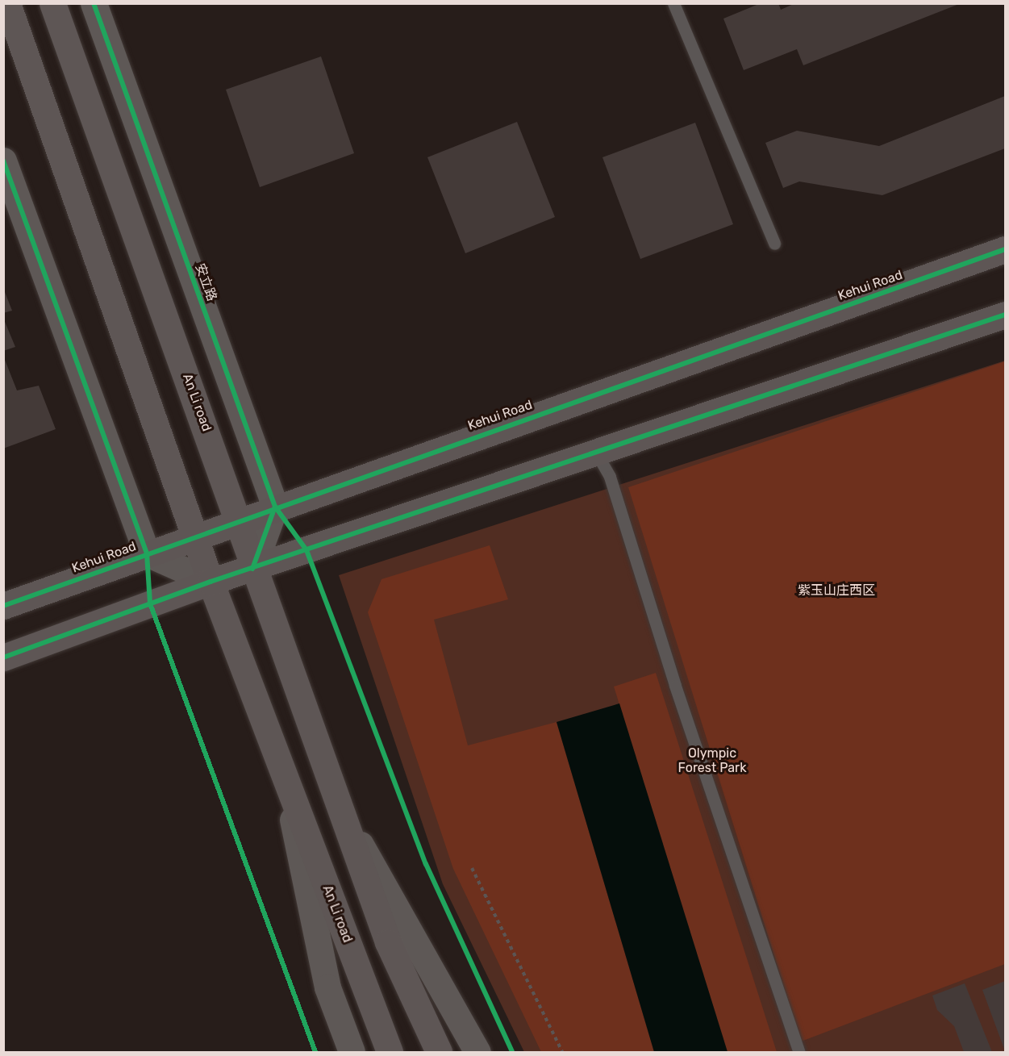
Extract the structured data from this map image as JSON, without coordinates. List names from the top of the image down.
{
  "streets": {
    "main road": ["Kehui Road", "An Li road"],
    "street": ["安立路"]
  },
  "crossings": [
    ["安立路", "Kehui Road"],
    ["Kehui Road", "An Li road"]
  ],
  "parks": ["紫玉山庄西区", "Olympic Forest Park"]
}
